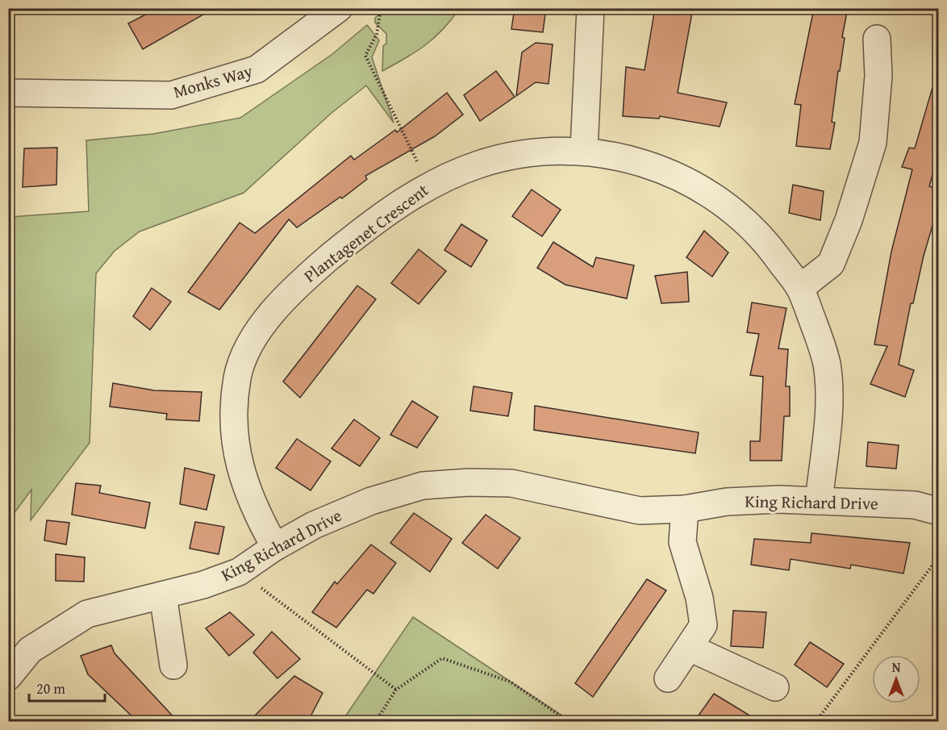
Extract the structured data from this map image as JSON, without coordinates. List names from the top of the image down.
{
  "streets": {
    "street": ["Monks Way", "Plantagenet Crescent", "King Richard Drive"]
  },
  "crossings": [
    ["Plantagenet Crescent", "King Richard Drive"]
  ],
  "scale_bar": "20 m",
  "north": "top"
}
